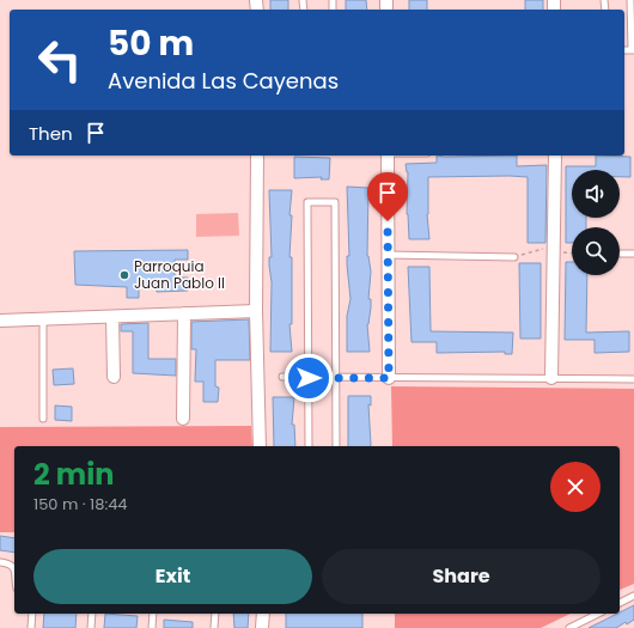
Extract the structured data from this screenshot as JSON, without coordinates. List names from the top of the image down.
{
  "places": ["Parroquia Juan Pablo II"],
  "page": {
    "turn": ["50 m", "Avenida Las Cayenas"],
    "then": "Then",
    "heading": ["2 min", "150 m · 18:44"],
    "buttons": ["Exit", "Share"]
  }
}
